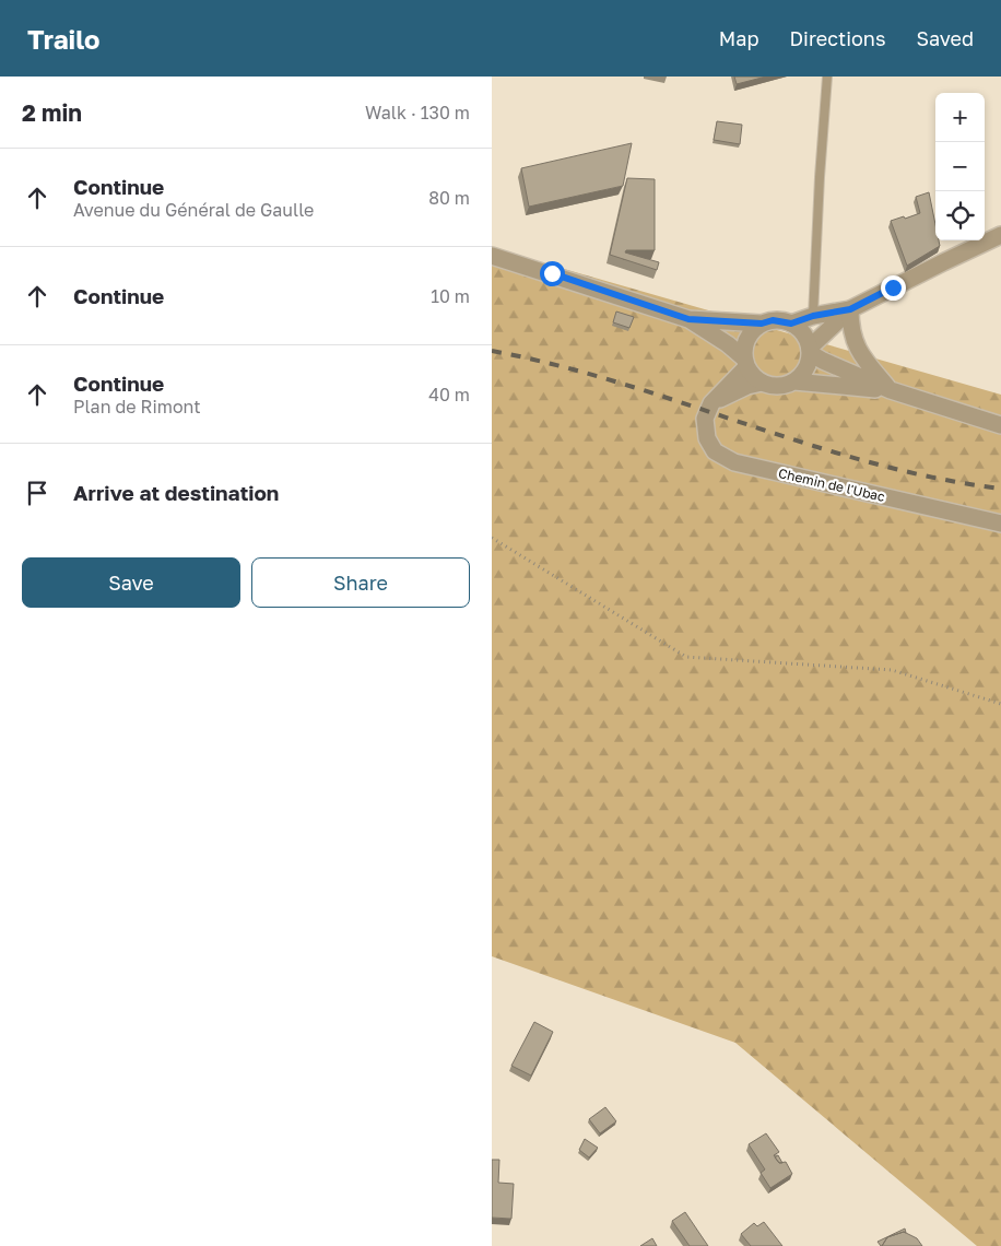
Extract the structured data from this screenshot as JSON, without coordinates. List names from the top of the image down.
{
  "streets": {
    "street": ["Chemin de l'Ubac"]
  },
  "page": {
    "header": "Trailo",
    "nav": ["Map", "Directions", "Saved"],
    "heading": ["2 min", "Walk · 130 m"],
    "map_buttons": ["+", "−"],
    "list": [
      ["Continue", "Avenue du Général de Gaulle", "80 m"],
      ["Continue", "10 m"],
      ["Continue", "Plan de Rimont", "40 m"],
      "Arrive at destination"
    ],
    "buttons": ["Save", "Share"]
  }
}
